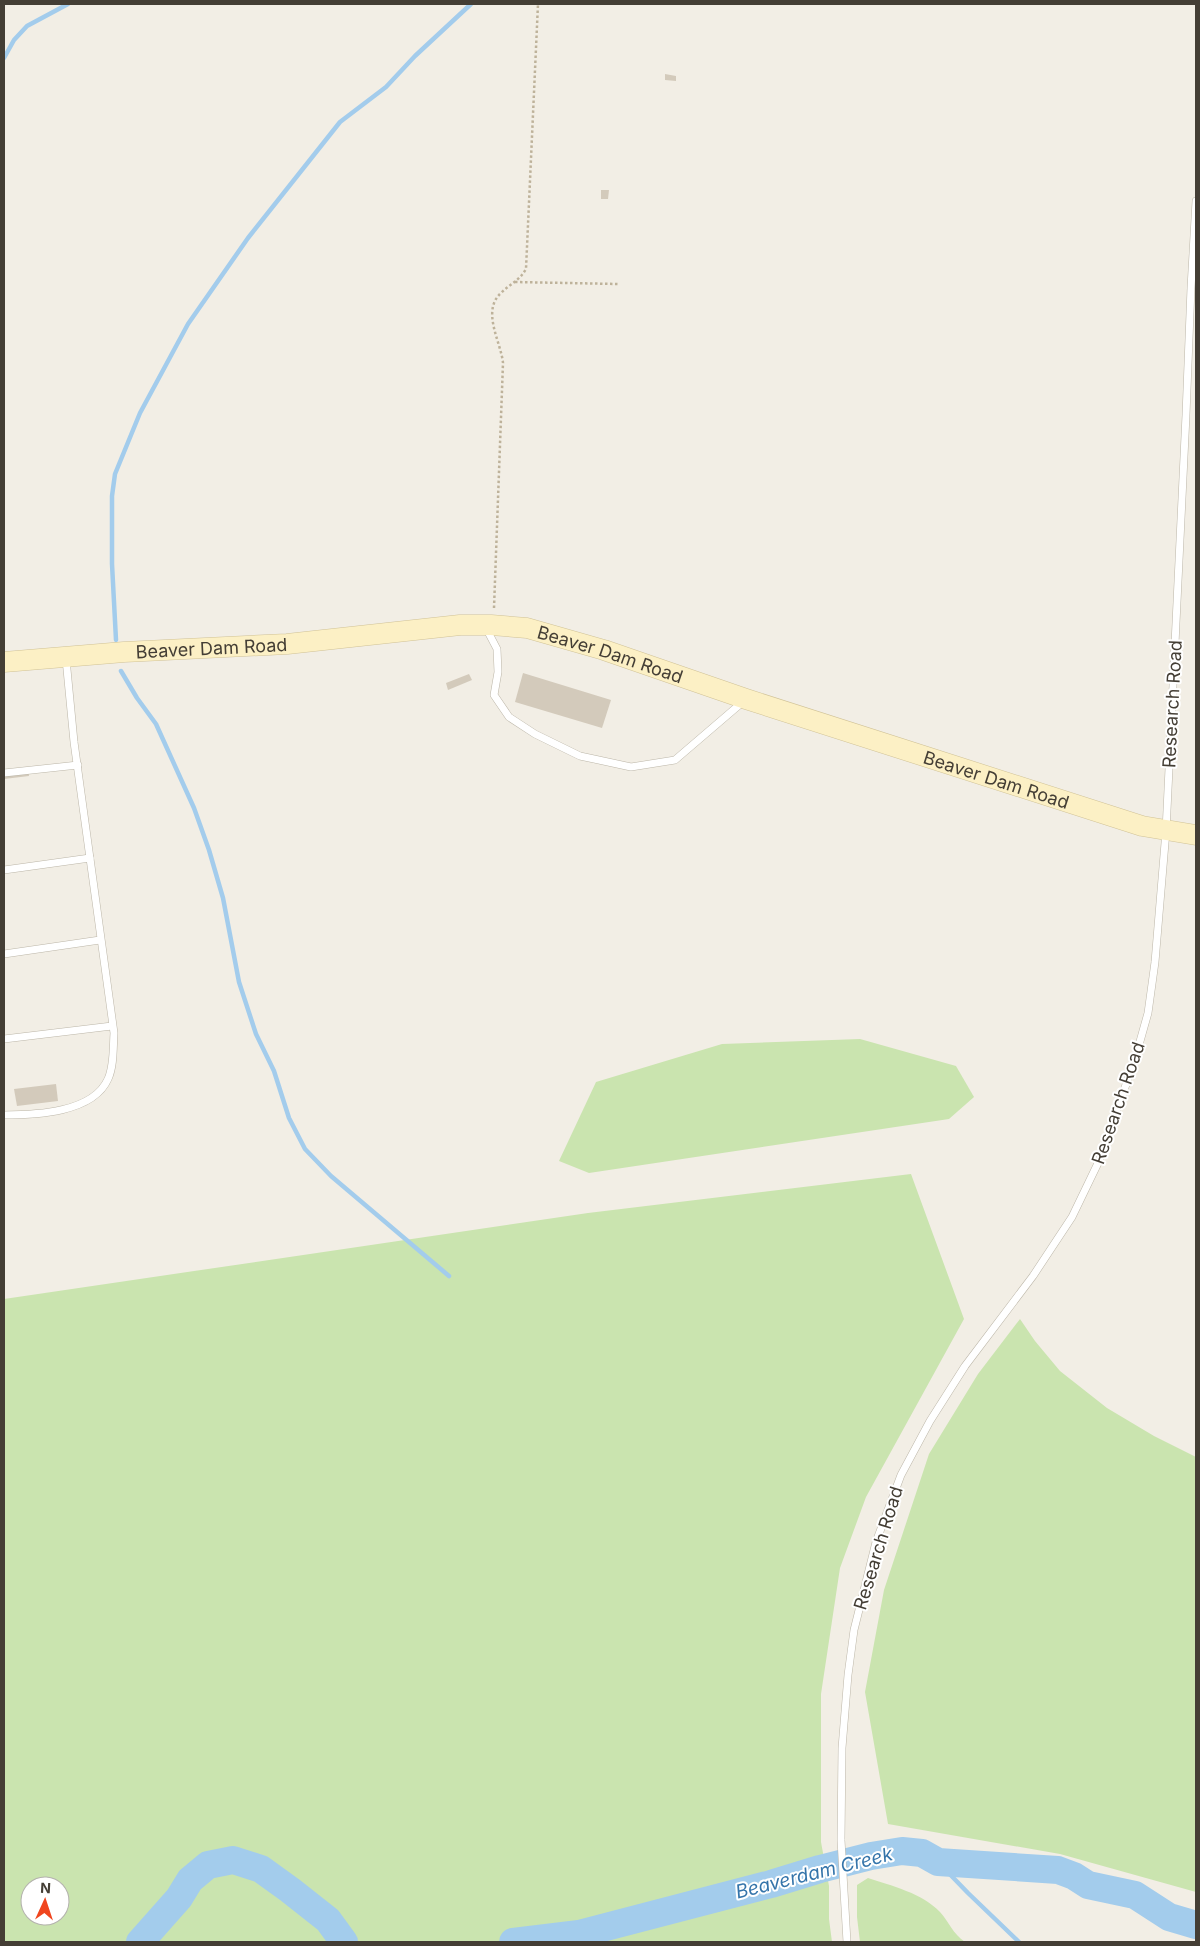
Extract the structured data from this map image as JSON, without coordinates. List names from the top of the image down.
{
  "streets": {
    "street": ["Beaver Dam Road"],
    "lane": ["Research Road"]
  },
  "crossings": [
    ["Beaver Dam Road", "Research Road"]
  ],
  "water": ["Beaverdam Creek"],
  "north": "top"
}
